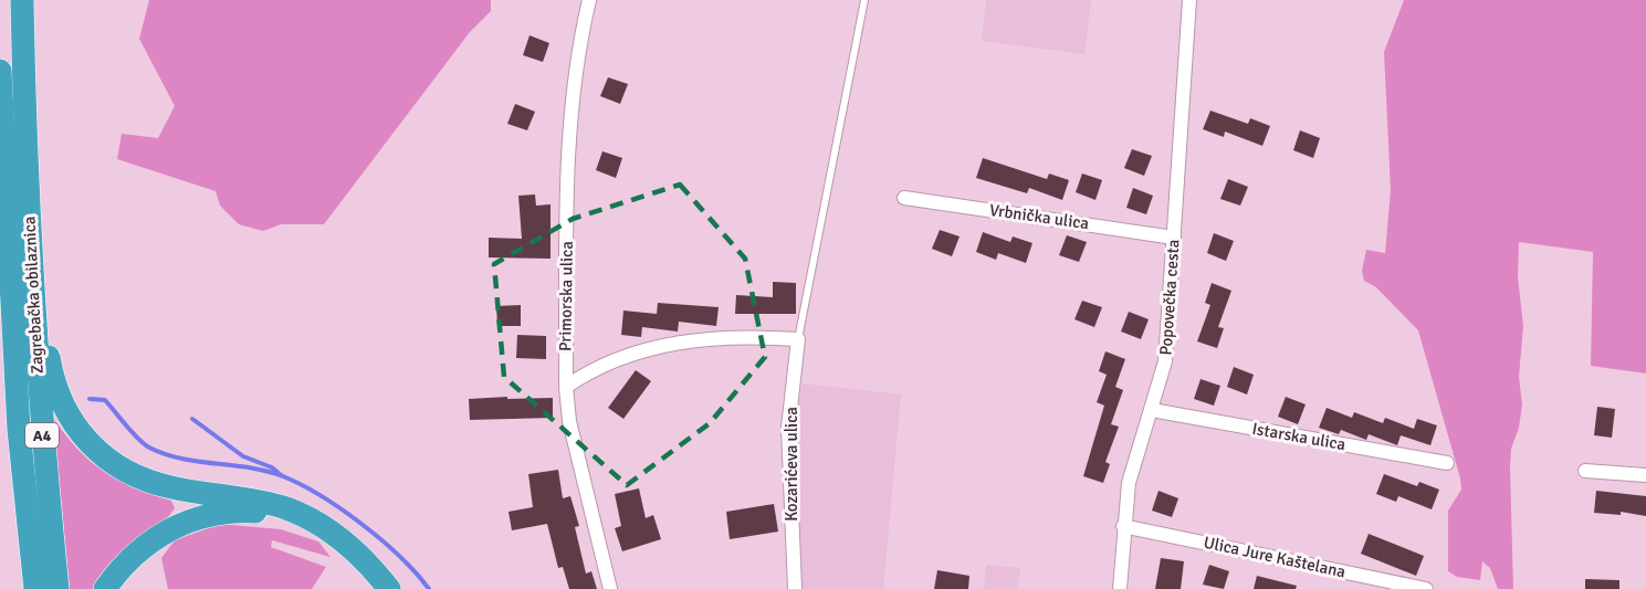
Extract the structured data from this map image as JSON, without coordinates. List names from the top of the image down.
{
  "streets": {
    "highway": ["Zagrebačka obilaznica", "A4"],
    "street": [
      "Vrbnička ulica",
      "Primorska ulica",
      "Popovečka cesta",
      "Istarska ulica",
      "Kozarićeva ulica",
      "Ulica Jure Kaštelana"
    ]
  },
  "crossings": [
    ["Vrbnička ulica", "Popovečka cesta"],
    ["Popovečka cesta", "Istarska ulica"],
    ["Popovečka cesta", "Ulica Jure Kaštelana"]
  ]
}
